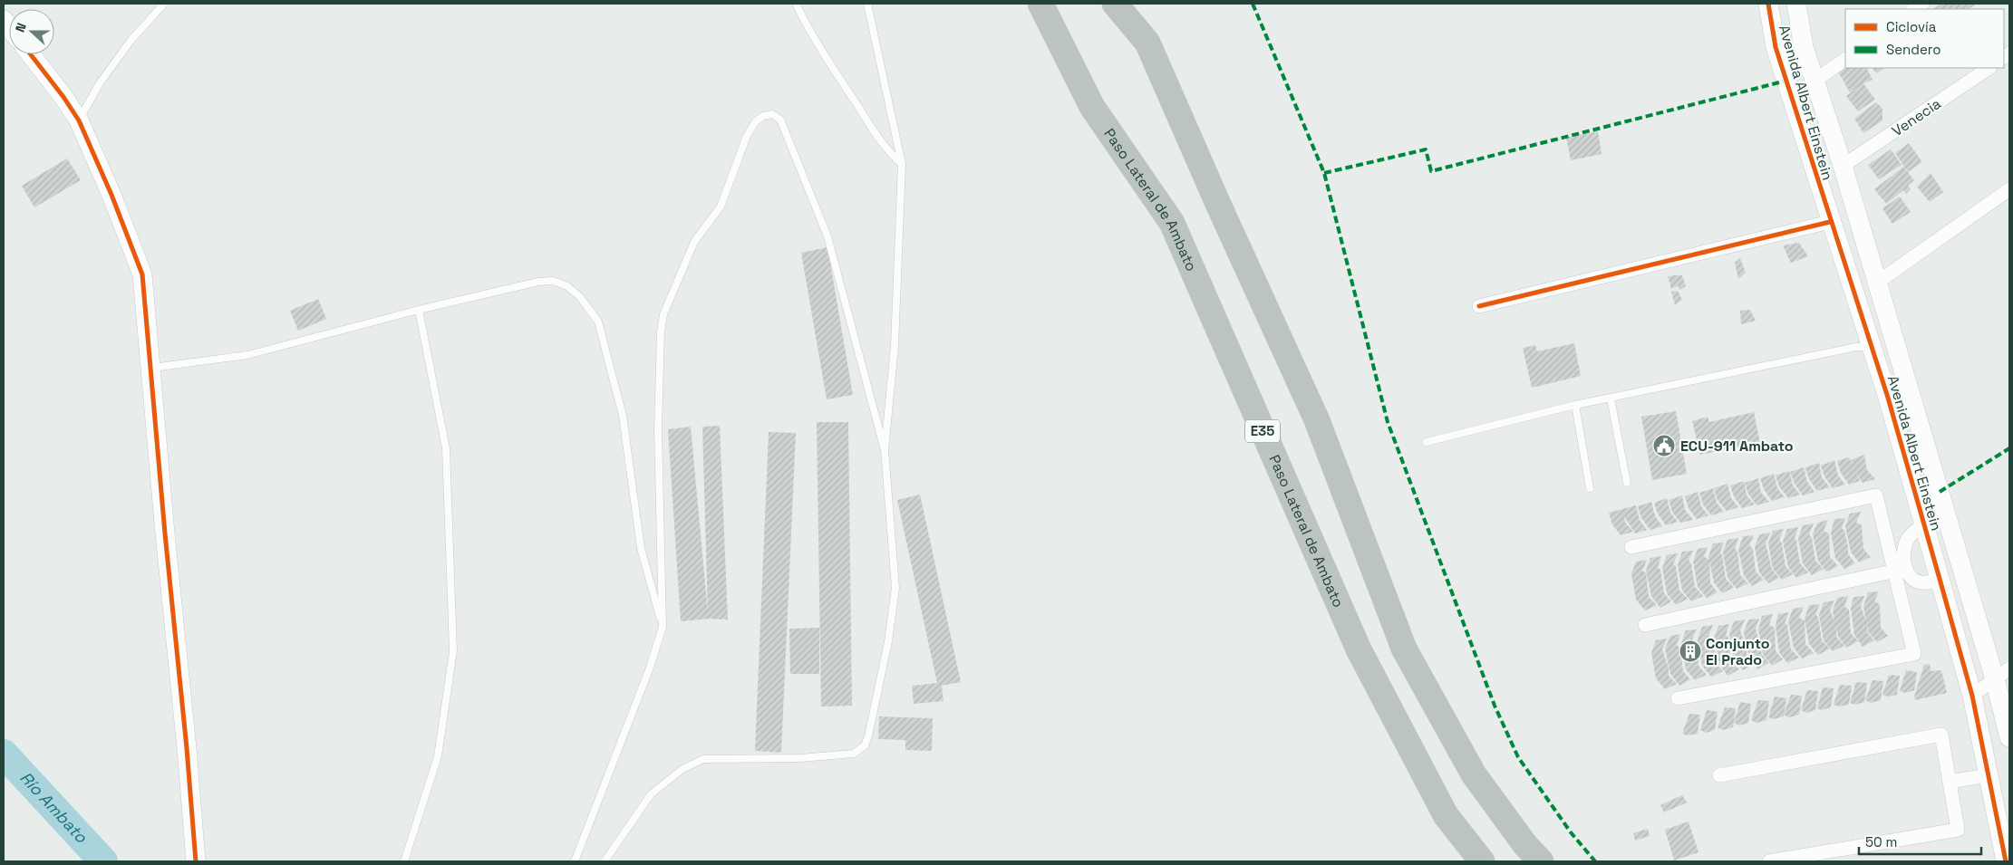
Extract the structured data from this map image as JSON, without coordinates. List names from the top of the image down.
{
  "streets": {
    "highway": ["Paso Lateral de Ambato", "E35"],
    "street": ["Avenida Albert Einstein", "Venecia"]
  },
  "crossings": [
    ["Avenida Albert Einstein", "Venecia"]
  ],
  "water": ["Río Ambato"],
  "places": {
    "public building": ["ECU-911 Ambato"],
    "building": ["Conjunto El Prado"]
  },
  "legend": ["Ciclovía", "Sendero"],
  "scale_bar": "50 m",
  "north": "left"
}
